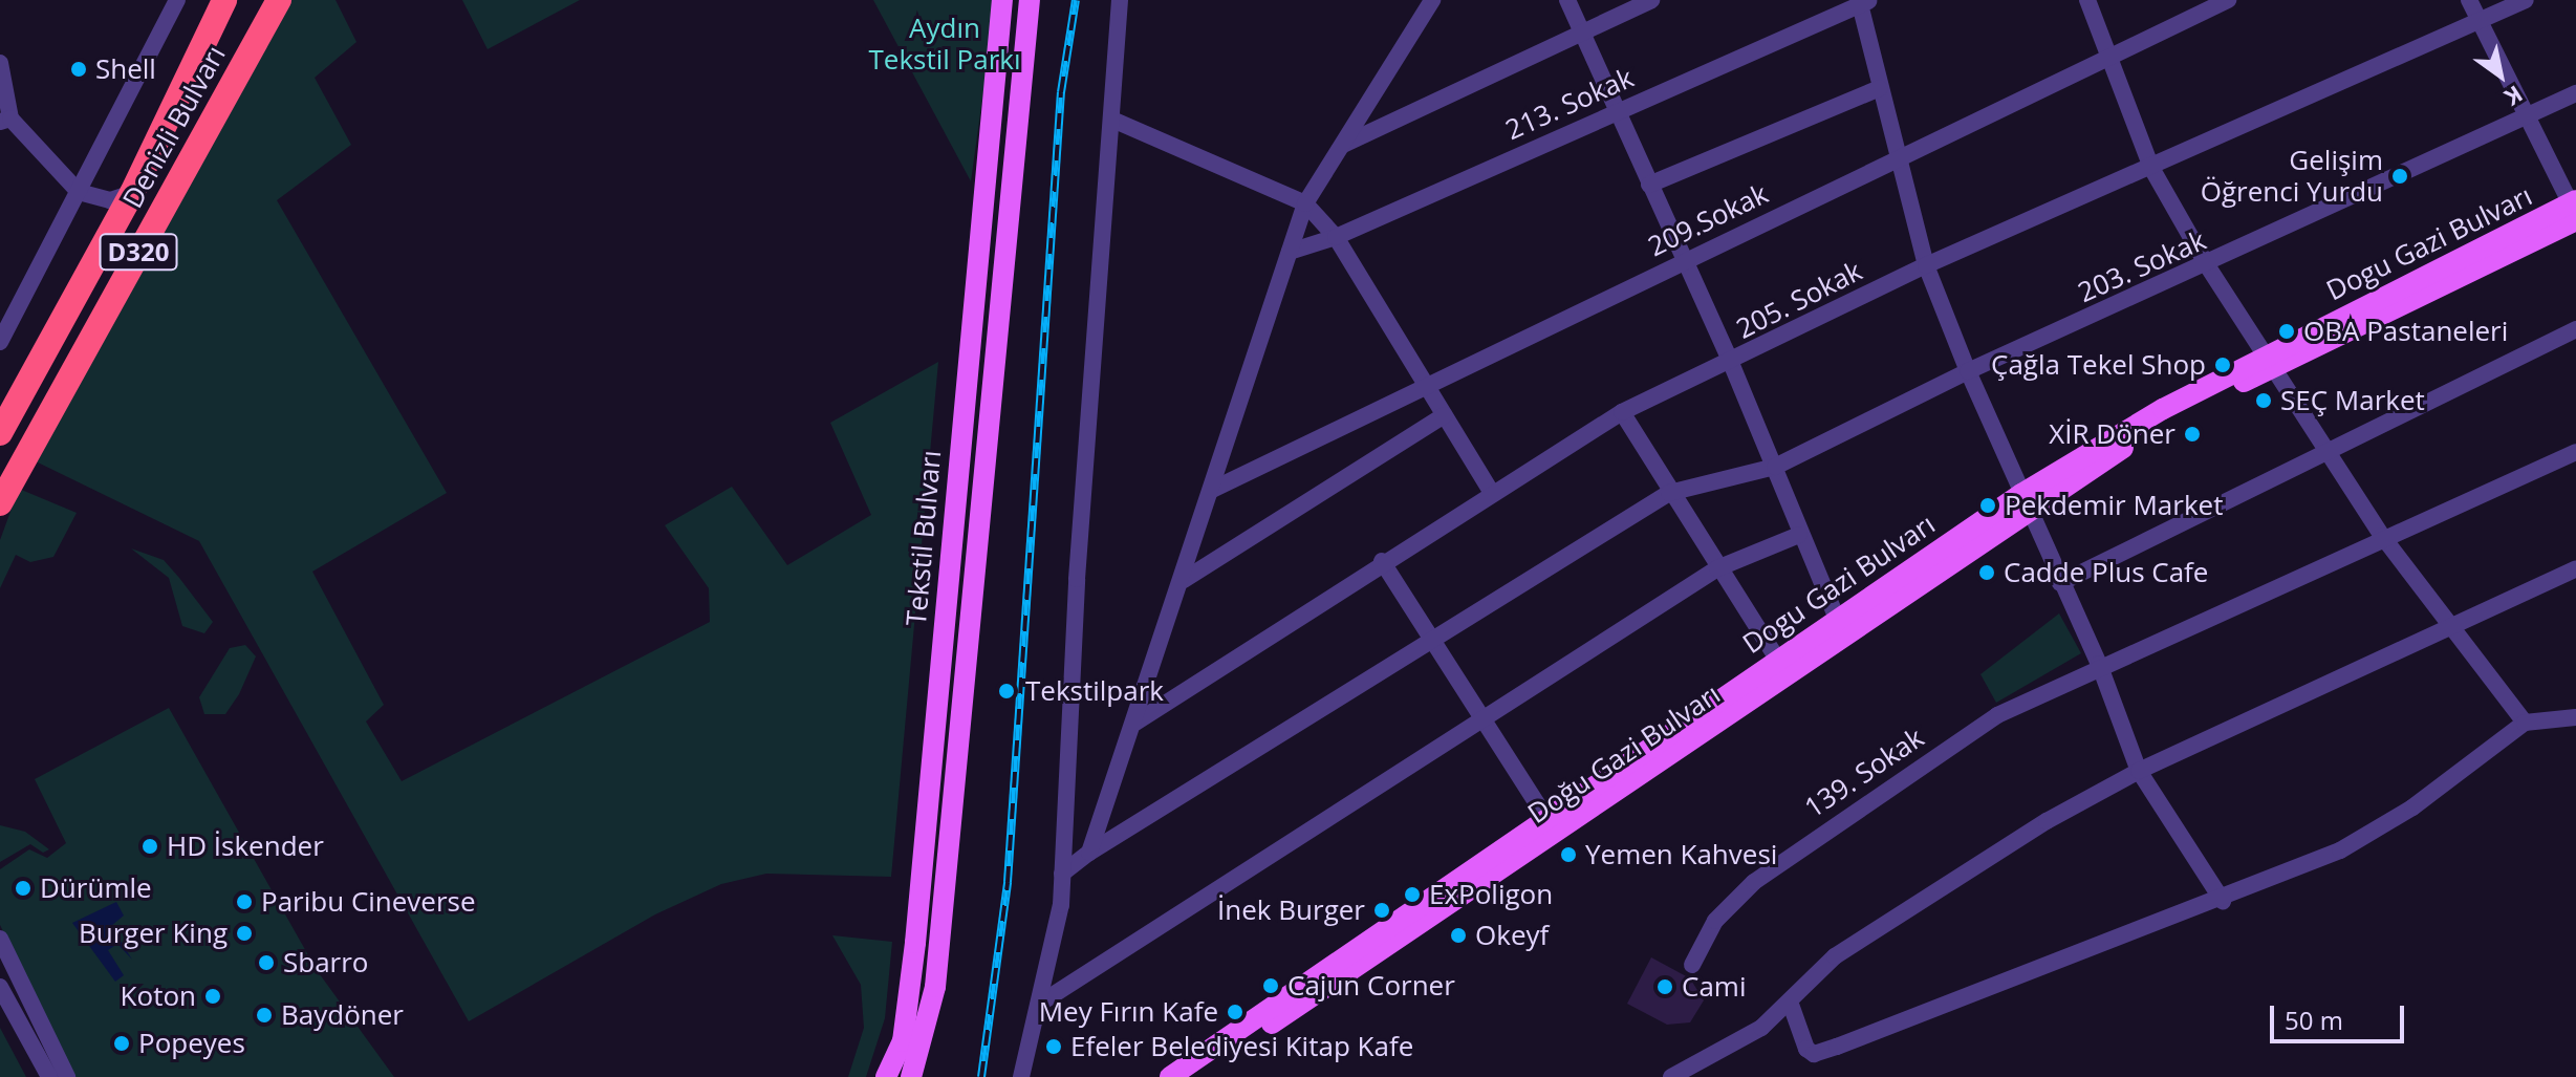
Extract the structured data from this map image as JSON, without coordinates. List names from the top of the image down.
{
  "streets": {
    "highway": ["Denizli Bulvarı", "D320"],
    "main road": ["Dogu Gazi Bulvarı", "Tekstil Bulvarı", "Doğu Gazi Bulvarı"],
    "street": [
      "213. Sokak",
      "209.Sokak",
      "203. Sokak",
      "205. Sokak",
      "139. Sokak"
    ]
  },
  "crossings": [
    ["Dogu Gazi Bulvarı", "Doğu Gazi Bulvarı"]
  ],
  "parks": ["Aydın Tekstil Parkı"],
  "places": [
    "Shell",
    "Gelişim Öğrenci Yurdu",
    "OBA Pastaneleri",
    "Çağla Tekel Shop",
    "SEÇ Market",
    "XİR Döner",
    "Pekdemir Market",
    "Cadde Plus Cafe",
    "Tekstilpark",
    "HD İskender",
    "Yemen Kahvesi",
    "Dürümle",
    "ExPoligon",
    "Paribu Cineverse",
    "İnek Burger",
    "Burger King",
    "Okeyf",
    "Sbarro",
    "Cajun Corner",
    "Cami",
    "Koton",
    "Mey Fırın Kafe",
    "Baydöner",
    "Popeyes",
    "Efeler Belediyesi Kitap Kafe"
  ],
  "scale_bar": "50 m",
  "north": "bottom right"
}
